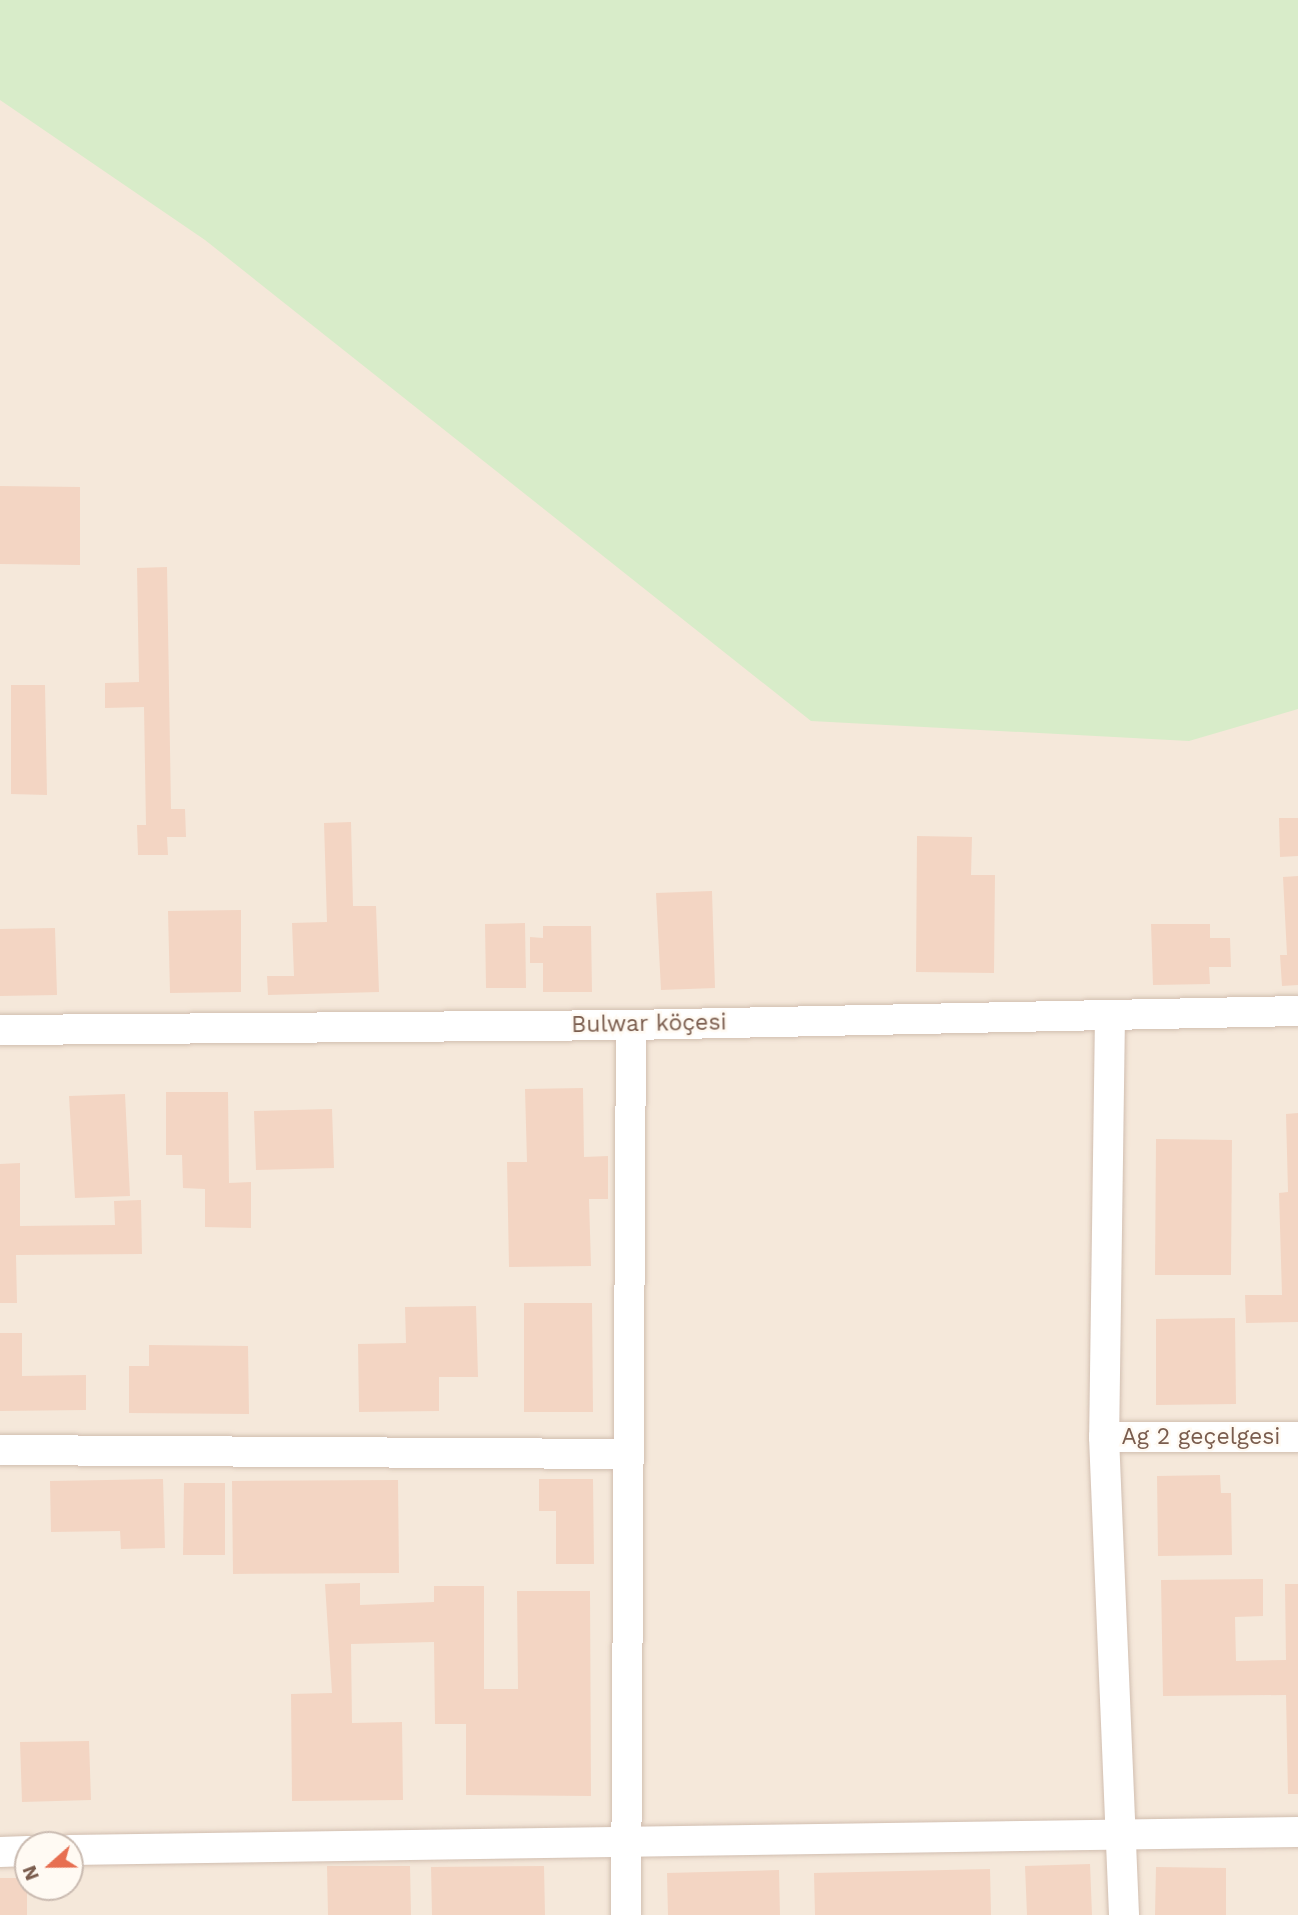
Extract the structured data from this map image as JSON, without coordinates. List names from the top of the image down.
{
  "streets": {
    "street": ["Bulwar köçesi", "Ag 2 geçelgesi"]
  },
  "north": "left"
}
